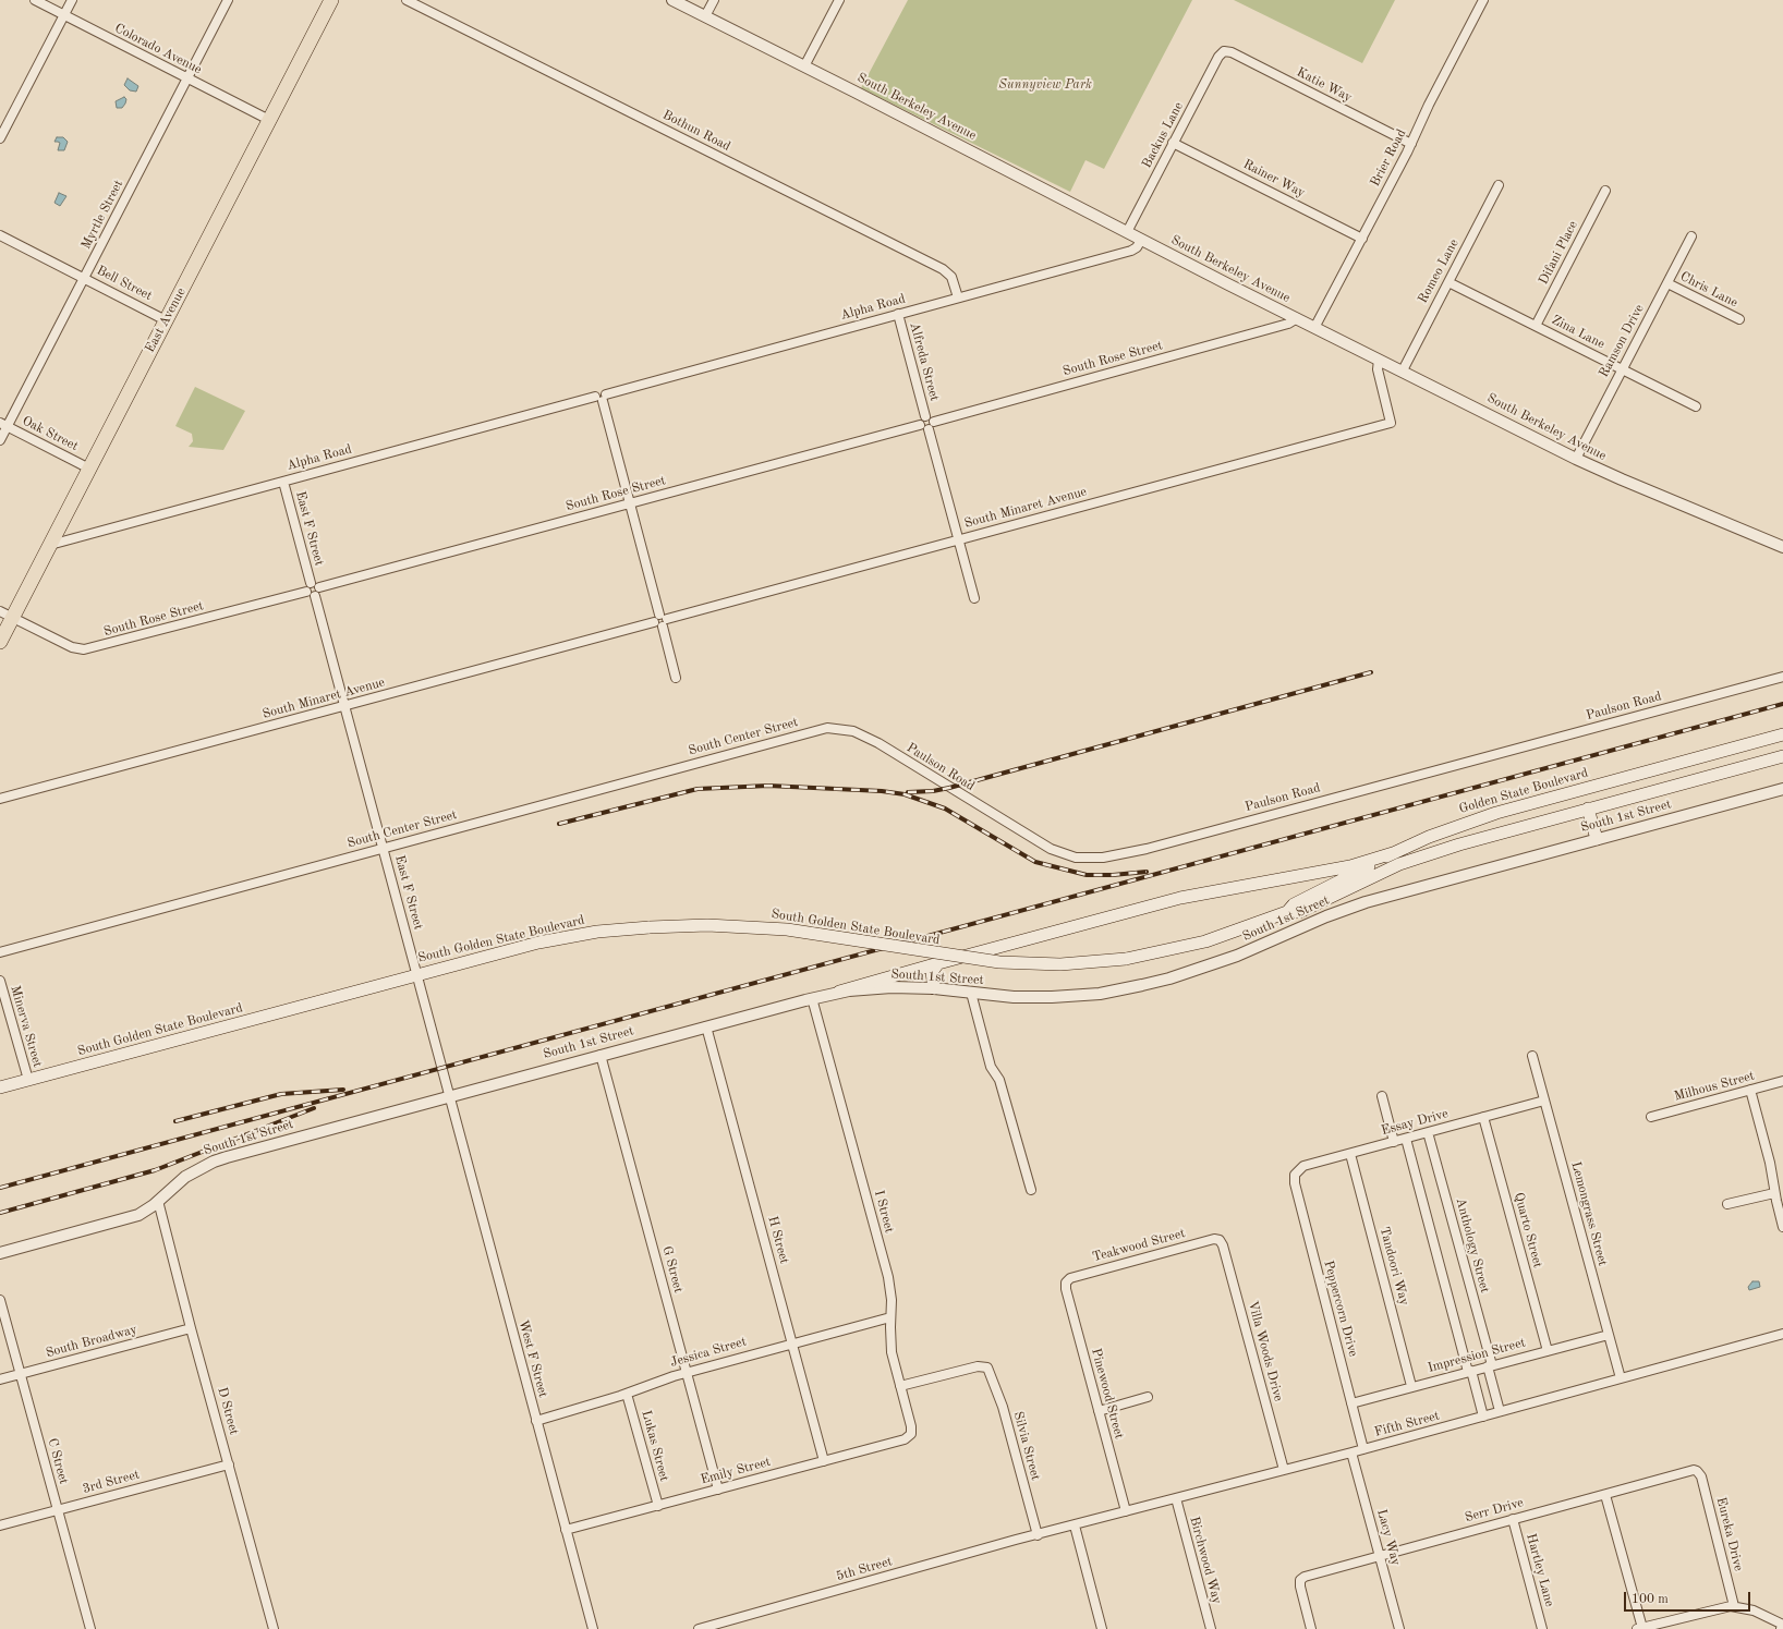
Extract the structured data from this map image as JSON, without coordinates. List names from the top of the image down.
{
  "streets": {
    "main road": ["East Avenue", "Golden State Boulevard", "South Golden State Boulevard"],
    "street": [
      "Colorado Avenue",
      "Katie Way",
      "South Berkeley Avenue",
      "Bothun Road",
      "Backus Lane",
      "Brier Road",
      "Rainer Way",
      "Myrtle Street",
      "Difani Place",
      "Romeo Lane",
      "Bell Street",
      "Chris Lane",
      "Alpha Road",
      "Zina Lane",
      "Ramson Drive",
      "South Rose Street",
      "Alfreda Street",
      "Oak Street",
      "South Minaret Avenue",
      "East F Street",
      "Paulson Road",
      "South Center Street",
      "South 1st Street",
      "Minerva Street",
      "Milhous Street",
      "Essay Drive",
      "I Street",
      "Lemongrass Street",
      "Quarto Street",
      "H Street",
      "Teakwood Street",
      "Anthology Street",
      "Tandoori Way",
      "G Street",
      "Peppercorn Drive",
      "South Broadway",
      "Villa Woods Drive",
      "Jessica Street",
      "Impression Street",
      "West F Street",
      "Pinewood Street",
      "D Street",
      "Fifth Street",
      "Lukas Street",
      "Silvia Street",
      "C Street",
      "Emily Street",
      "3rd Street",
      "Serr Drive",
      "Eureka Drive",
      "Lacy Way",
      "Birchwood Way",
      "5th Street",
      "Hartley Lane"
    ]
  },
  "crossings": [
    ["Colorado Avenue", "Myrtle Street"],
    ["Colorado Avenue", "East Avenue"],
    ["Katie Way", "Backus Lane"],
    ["Katie Way", "Brier Road"],
    ["South Berkeley Avenue", "Backus Lane"],
    ["South Berkeley Avenue", "Brier Road"],
    ["South Berkeley Avenue", "Romeo Lane"],
    ["South Berkeley Avenue", "Alpha Road"],
    ["South Berkeley Avenue", "Ramson Drive"],
    ["South Berkeley Avenue", "South Rose Street"],
    ["South Berkeley Avenue", "South Minaret Avenue"],
    ["Bothun Road", "Alpha Road"],
    ["Backus Lane", "Rainer Way"],
    ["Brier Road", "Rainer Way"],
    ["Myrtle Street", "Bell Street"],
    ["Myrtle Street", "Oak Street"],
    ["Difani Place", "Zina Lane"],
    ["Romeo Lane", "Zina Lane"],
    ["Bell Street", "East Avenue"],
    ["Chris Lane", "Ramson Drive"],
    ["Alpha Road", "East Avenue"],
    ["Alpha Road", "Alfreda Street"],
    ["Alpha Road", "East F Street"],
    ["East Avenue", "South Rose Street"],
    ["East Avenue", "Oak Street"],
    ["Zina Lane", "Ramson Drive"],
    ["South Rose Street", "Alfreda Street"],
    ["South Rose Street", "East F Street"],
    ["South Minaret Avenue", "East F Street"],
    ["East F Street", "South Center Street"],
    ["East F Street", "South 1st Street"],
    ["East F Street", "South Golden State Boulevard"],
    ["East F Street", "West F Street"],
    ["Paulson Road", "South Center Street"],
    ["Golden State Boulevard", "South Golden State Boulevard"],
    ["South 1st Street", "I Street"],
    ["South 1st Street", "H Street"],
    ["South 1st Street", "G Street"],
    ["South 1st Street", "West F Street"],
    ["South 1st Street", "D Street"],
    ["South Golden State Boulevard", "Minerva Street"],
    ["Essay Drive", "Lemongrass Street"],
    ["Essay Drive", "Quarto Street"],
    ["Essay Drive", "Anthology Street"],
    ["Essay Drive", "Tandoori Way"],
    ["Essay Drive", "Peppercorn Drive"],
    ["I Street", "Jessica Street"],
    ["I Street", "Silvia Street"],
    ["I Street", "Emily Street"],
    ["Lemongrass Street", "Impression Street"],
    ["Lemongrass Street", "Fifth Street"],
    ["Quarto Street", "Impression Street"],
    ["H Street", "Jessica Street"],
    ["H Street", "Emily Street"],
    ["Teakwood Street", "Villa Woods Drive"],
    ["Teakwood Street", "Pinewood Street"],
    ["Anthology Street", "Impression Street"],
    ["Anthology Street", "Fifth Street"],
    ["Tandoori Way", "Impression Street"],
    ["G Street", "Jessica Street"],
    ["G Street", "Emily Street"],
    ["Peppercorn Drive", "Impression Street"],
    ["Peppercorn Drive", "Fifth Street"],
    ["South Broadway", "D Street"],
    ["South Broadway", "C Street"],
    ["Villa Woods Drive", "Fifth Street"],
    ["Jessica Street", "West F Street"],
    ["Jessica Street", "Lukas Street"],
    ["West F Street", "Emily Street"],
    ["Pinewood Street", "Fifth Street"],
    ["D Street", "3rd Street"],
    ["Fifth Street", "Silvia Street"],
    ["Fifth Street", "Lacy Way"],
    ["Fifth Street", "Birchwood Way"],
    ["Fifth Street", "5th Street"],
    ["Lukas Street", "Emily Street"],
    ["Silvia Street", "5th Street"],
    ["C Street", "3rd Street"],
    ["Serr Drive", "Eureka Drive"],
    ["Serr Drive", "Lacy Way"],
    ["Serr Drive", "Hartley Lane"]
  ],
  "parks": ["Sunnyview Park"],
  "scale_bar": "100 m"
}
